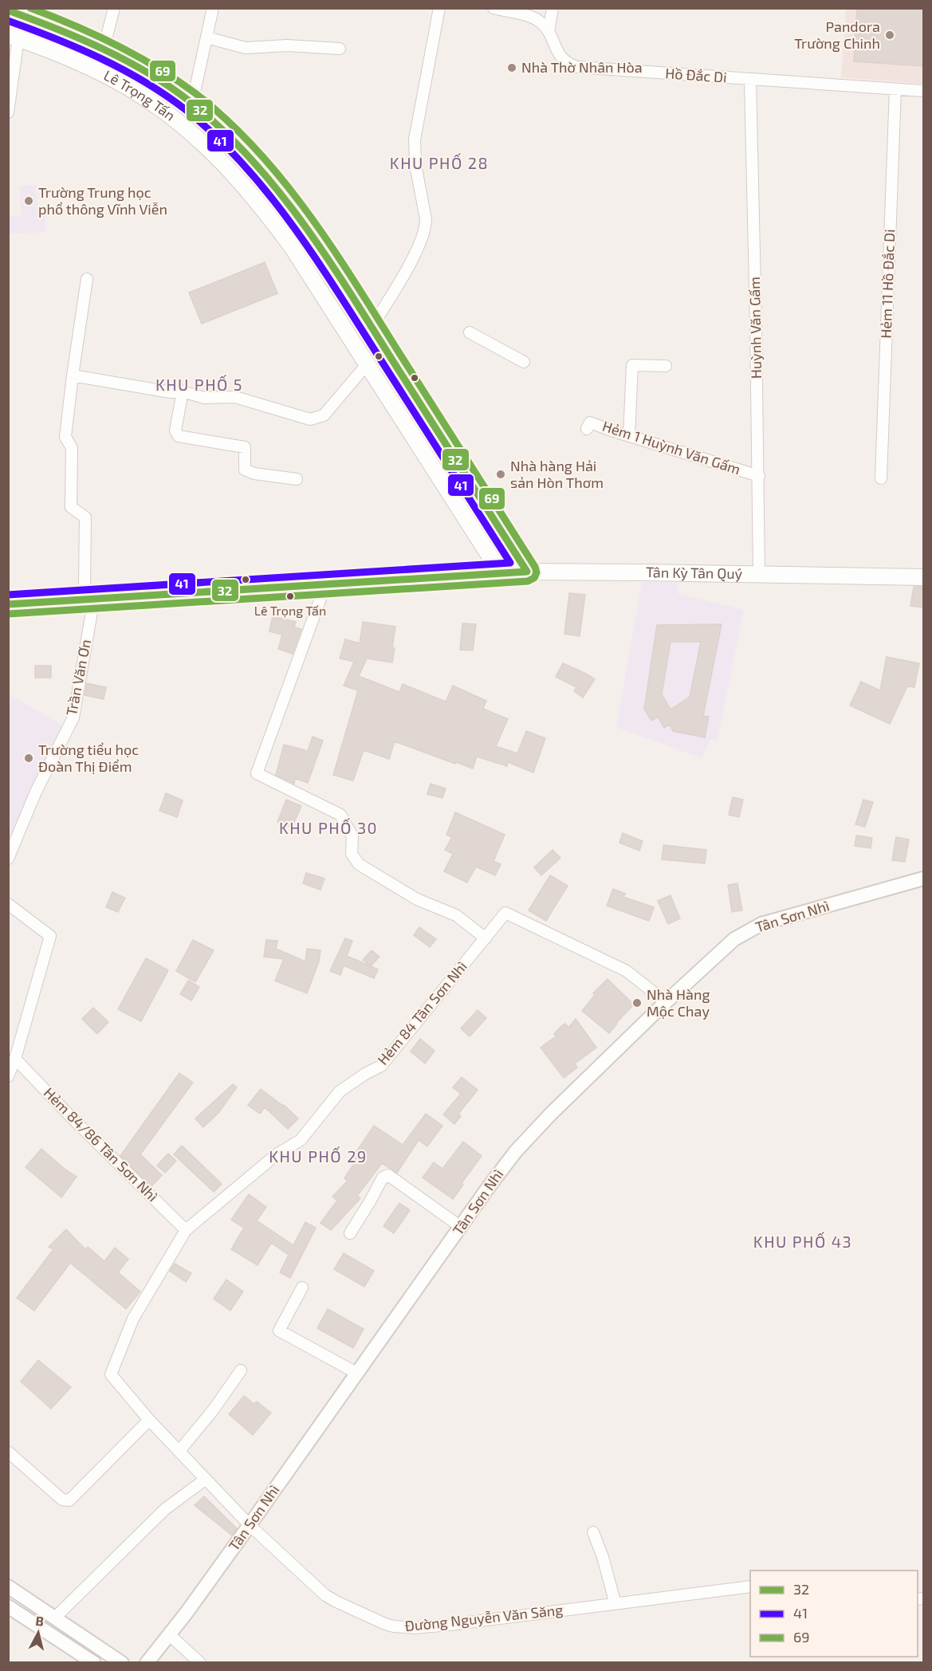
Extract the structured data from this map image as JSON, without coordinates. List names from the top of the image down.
{
  "streets": {
    "main road": ["Lê Trọng Tấn", "Tân Kỳ Tân Quý"],
    "street": [
      "Hồ Đắc Di",
      "Hẻm 11 Hồ Đắc Di",
      "Huỳnh Văn Gấm",
      "Hẻm 1 Huỳnh Văn Gấm",
      "Trần Văn Ơn",
      "Tân Sơn Nhì",
      "Hẻm 84 Tân Sơn Nhì",
      "Hẻm 84/86 Tân Sơn Nhì",
      "Đường Nguyễn Văn Săng"
    ]
  },
  "crossings": [
    ["Hồ Đắc Di", "Hẻm 11 Hồ Đắc Di"],
    ["Hồ Đắc Di", "Huỳnh Văn Gấm"],
    ["Lê Trọng Tấn", "Tân Kỳ Tân Quý"],
    ["Huỳnh Văn Gấm", "Hẻm 1 Huỳnh Văn Gấm"],
    ["Huỳnh Văn Gấm", "Tân Kỳ Tân Quý"],
    ["Tân Kỳ Tân Quý", "Trần Văn Ơn"],
    ["Tân Sơn Nhì", "Hẻm 84 Tân Sơn Nhì"],
    ["Tân Sơn Nhì", "Đường Nguyễn Văn Săng"],
    ["Hẻm 84 Tân Sơn Nhì", "Hẻm 84/86 Tân Sơn Nhì"],
    ["Hẻm 84 Tân Sơn Nhì", "Đường Nguyễn Văn Săng"]
  ],
  "districts": [
    "KHU PHỐ 28",
    "KHU PHỐ 5",
    "KHU PHỐ 30",
    "KHU PHỐ 29",
    "KHU PHỐ 43"
  ],
  "places": [
    "Pandora Trường Chinh",
    "Nhà Thờ Nhân Hòa",
    "Trường Trung học phổ thông Vĩnh Viễn",
    "Nhà hàng Hải sản Hòn Thơm",
    "Lê Trọng Tấn",
    "Trường tiểu học Đoàn Thị Điểm",
    "Nhà Hàng Mộc Chay"
  ],
  "lines": ["transit line 69", "transit line 32", "transit line 41"],
  "legend": ["32", "41", "69"],
  "north": "top"
}
